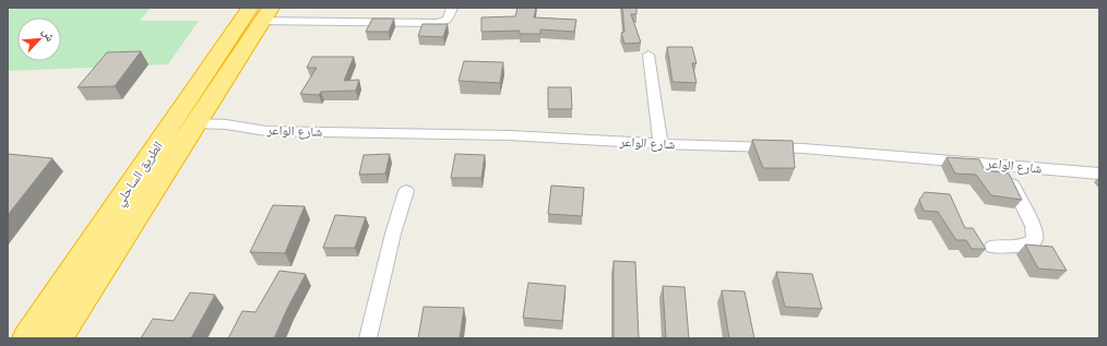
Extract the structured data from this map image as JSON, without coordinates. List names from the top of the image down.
{
  "streets": {
    "highway": ["الطريق الساحلي"],
    "street": ["شارع الواعر"]
  },
  "crossings": [
    ["شارع الواعر", "الطريق الساحلي"]
  ],
  "north": "top right"
}
